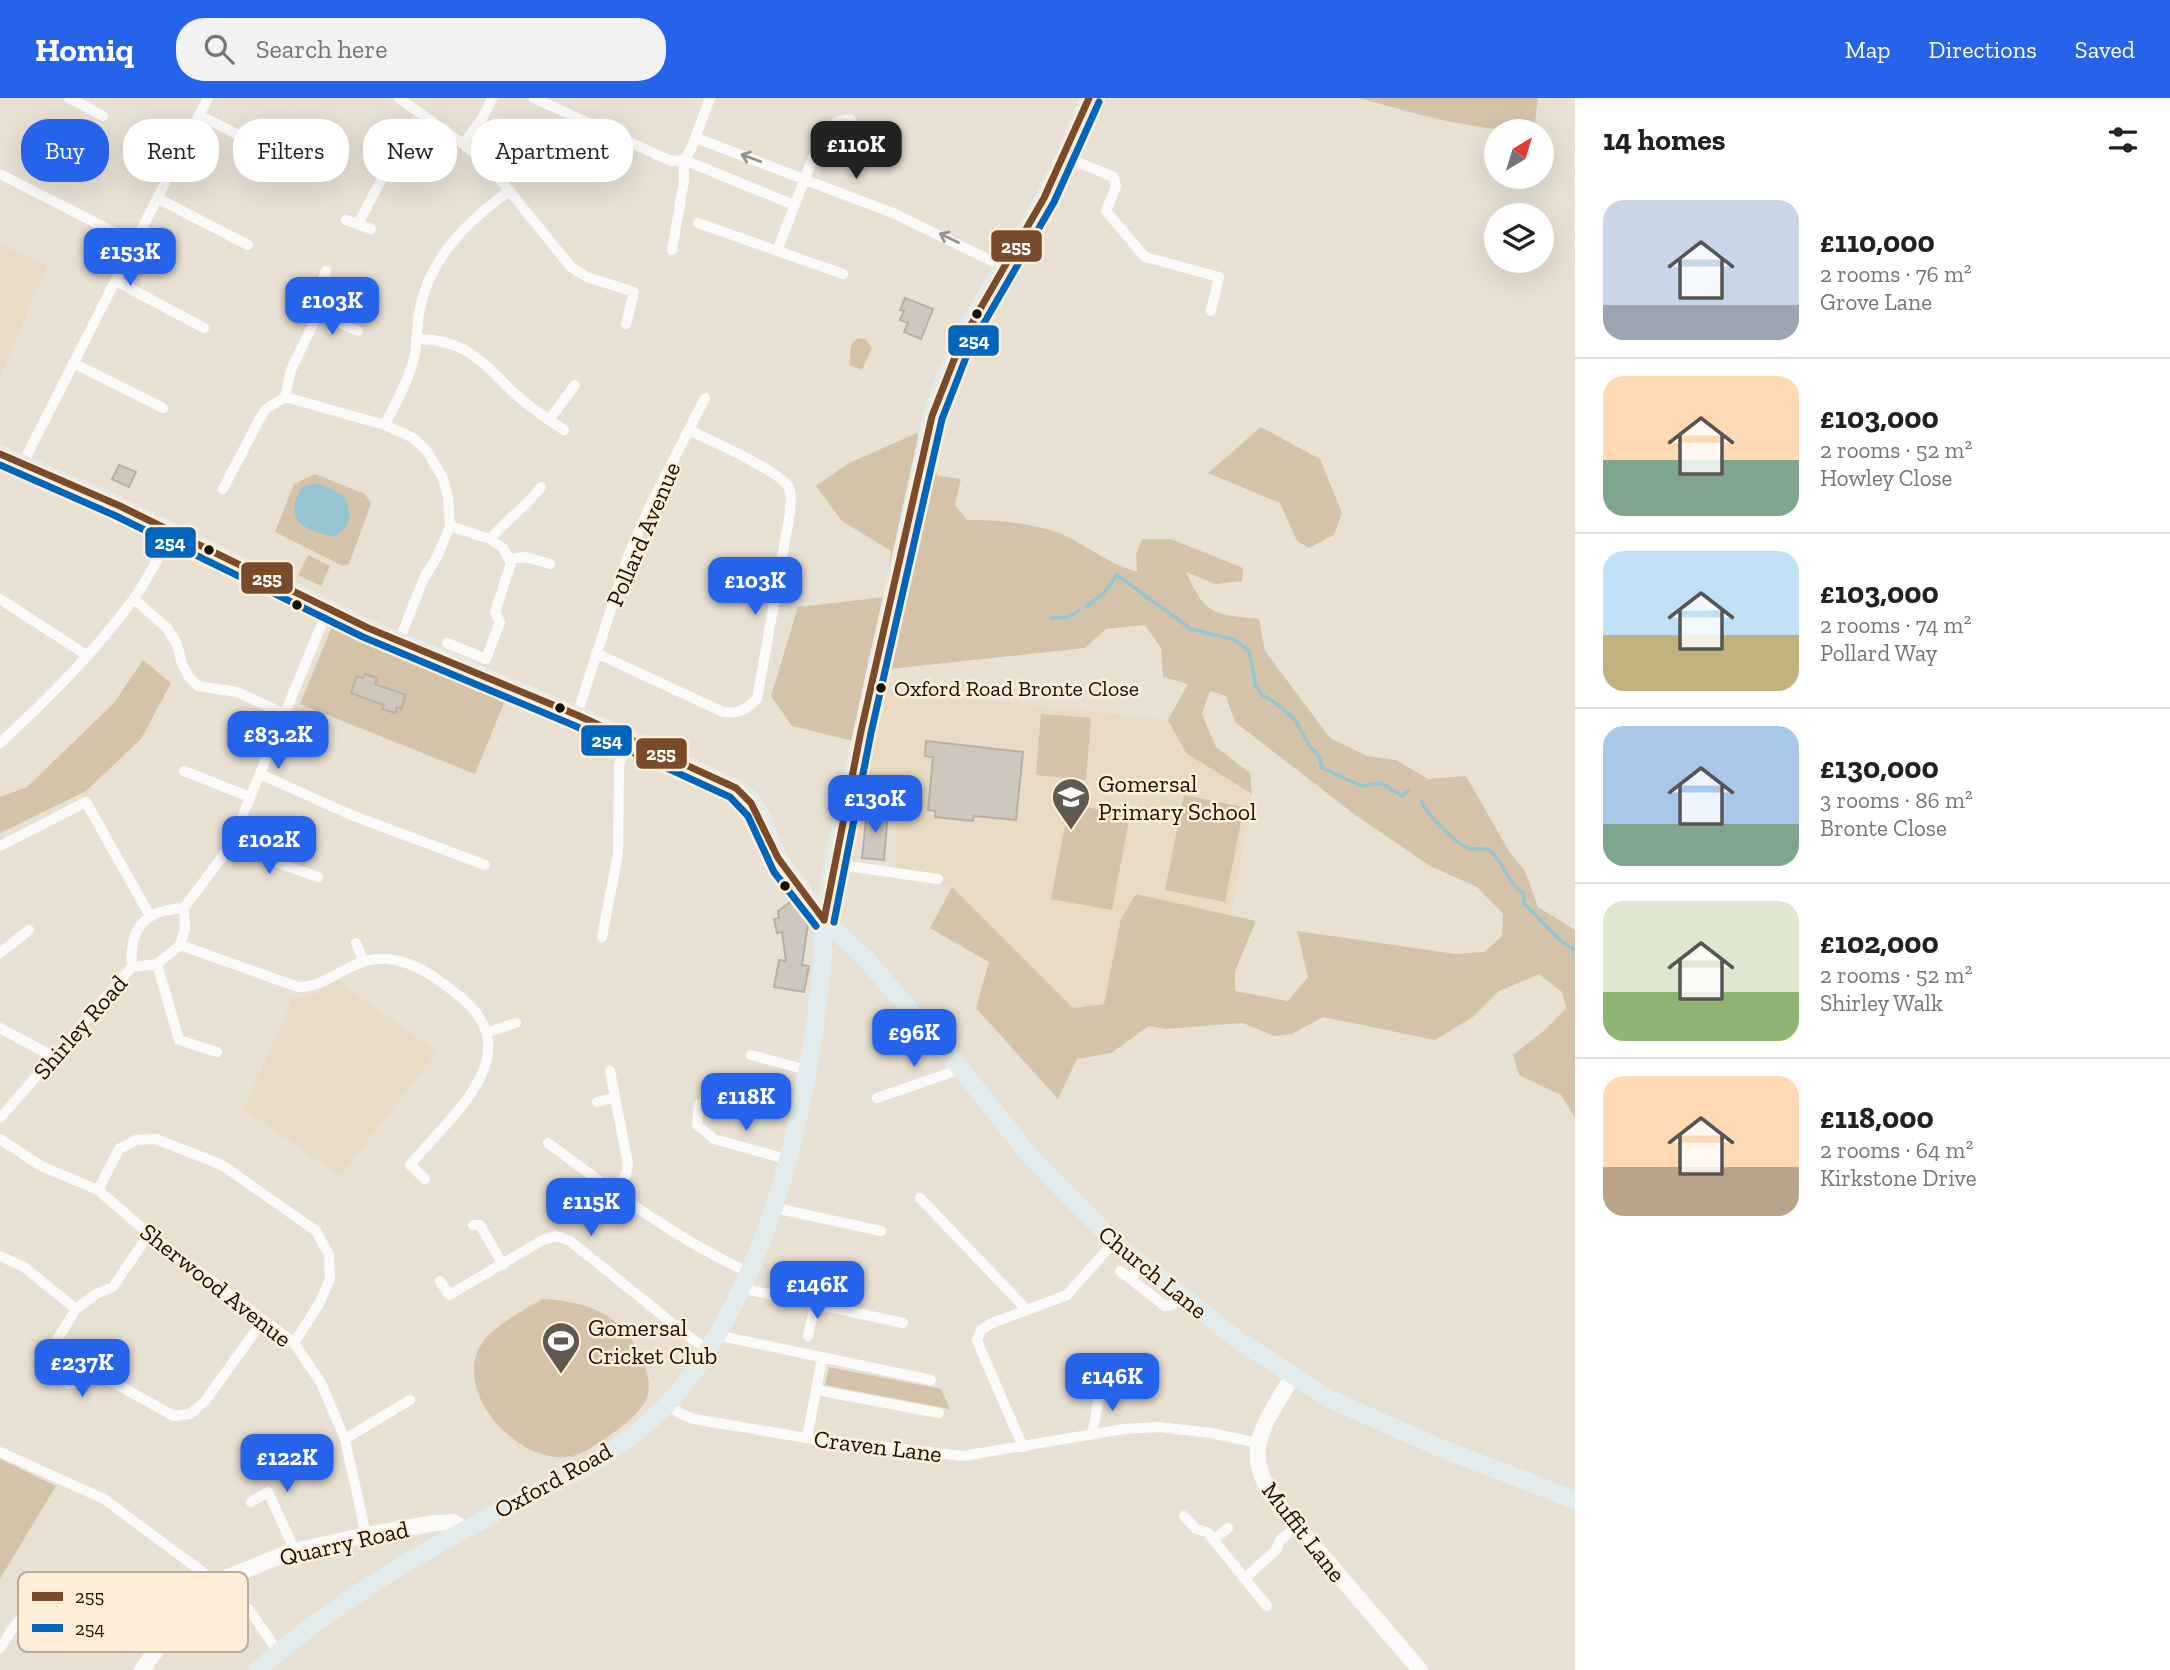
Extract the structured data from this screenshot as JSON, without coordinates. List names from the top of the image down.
{
  "streets": {
    "main road": ["Church Lane", "Oxford Road"],
    "street": [
      "Pollard Avenue",
      "Shirley Road",
      "Sherwood Avenue",
      "Craven Lane",
      "Muffit Lane",
      "Quarry Road"
    ]
  },
  "crossings": [
    ["Pollard Avenue", "Church Lane"],
    ["Church Lane", "Oxford Road"],
    ["Sherwood Avenue", "Quarry Road"],
    ["Craven Lane", "Oxford Road"],
    ["Craven Lane", "Muffit Lane"],
    ["Oxford Road", "Quarry Road"]
  ],
  "places": {
    "other": ["Oxford Road Bronte Close"],
    "school or university": ["Gomersal Primary School"],
    "sports": ["Gomersal Cricket Club"]
  },
  "lines": ["transit line 255", "transit line 254"],
  "legend": ["255", "254"],
  "north": "top right",
  "page": {
    "header": "Homiq",
    "search": "Search here",
    "nav": ["Map", "Directions", "Saved"],
    "heading": "14 homes",
    "chip": [
      "Buy",
      "Rent",
      "Filters",
      "New",
      "Apartment"
    ],
    "price": [
      "£110K",
      "£153K",
      "£103K",
      "£103K",
      "£83.2K",
      "£130K",
      "£102K",
      "£96K",
      "£118K",
      "£115K",
      "£146K",
      "£237K",
      "£146K",
      "£122K"
    ],
    "list": [
      {
        "name": "£110,000",
        "note": "2 rooms · 76 m² · Grove Lane"
      },
      {
        "name": "£103,000",
        "note": "2 rooms · 52 m² · Howley Close"
      },
      {
        "name": "£103,000",
        "note": "2 rooms · 74 m² · Pollard Way"
      },
      {
        "name": "£130,000",
        "note": "3 rooms · 86 m² · Bronte Close"
      },
      {
        "name": "£102,000",
        "note": "2 rooms · 52 m² · Shirley Walk"
      },
      {
        "name": "£118,000",
        "note": "2 rooms · 64 m² · Kirkstone Drive"
      }
    ]
  }
}
